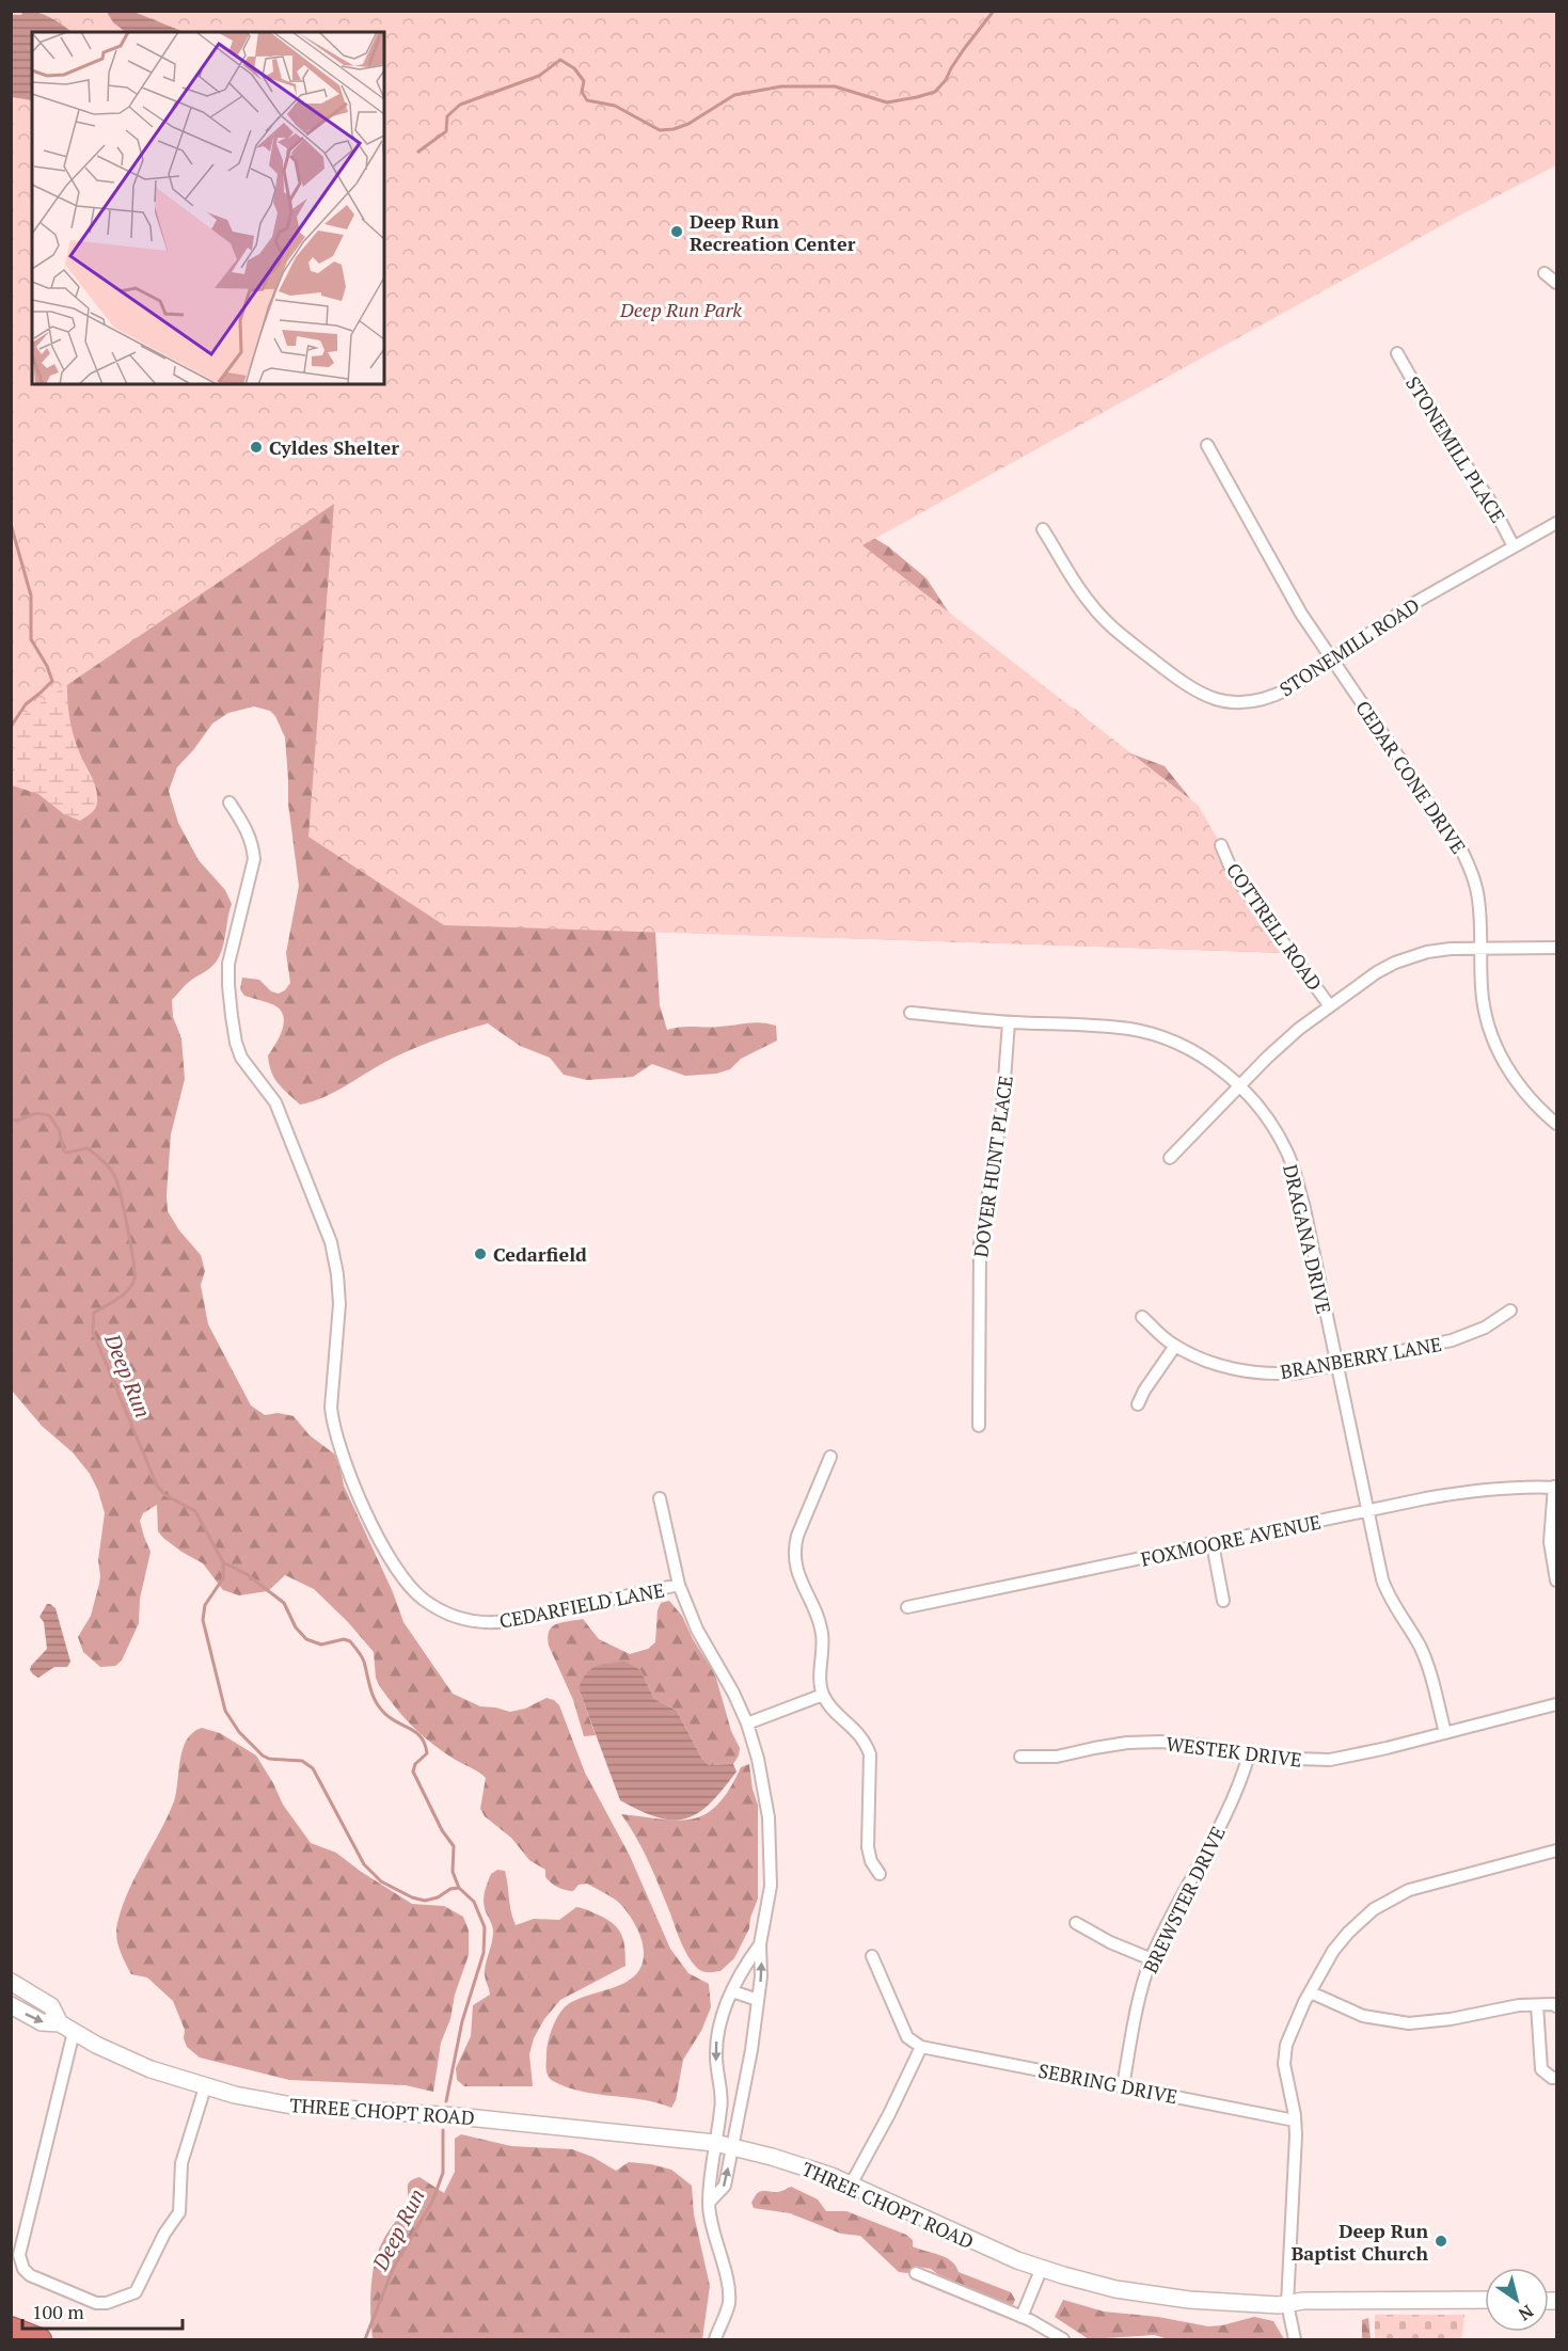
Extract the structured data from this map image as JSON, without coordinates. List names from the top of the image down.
{
  "streets": {
    "main road": ["THREE CHOPT ROAD"],
    "street": [
      "STONEMILL PLACE",
      "STONEMILL ROAD",
      "CEDAR CONE DRIVE",
      "COTTRELL ROAD",
      "DOVER HUNT PLACE",
      "DRAGANA DRIVE",
      "BRANBERRY LANE",
      "FOXMOORE AVENUE",
      "CEDARFIELD LANE",
      "WESTEK DRIVE",
      "BREWSTER DRIVE",
      "SEBRING DRIVE"
    ]
  },
  "crossings": [
    ["STONEMILL PLACE", "STONEMILL ROAD"],
    ["STONEMILL ROAD", "CEDAR CONE DRIVE"],
    ["DOVER HUNT PLACE", "DRAGANA DRIVE"],
    ["DRAGANA DRIVE", "BRANBERRY LANE"],
    ["DRAGANA DRIVE", "FOXMOORE AVENUE"],
    ["DRAGANA DRIVE", "WESTEK DRIVE"],
    ["WESTEK DRIVE", "BREWSTER DRIVE"],
    ["BREWSTER DRIVE", "SEBRING DRIVE"]
  ],
  "water": ["Deep Run"],
  "parks": ["Deep Run Park"],
  "places": [
    "Deep Run Recreation Center",
    "Cyldes Shelter",
    "Cedarfield",
    "Deep Run Baptist Church"
  ],
  "scale_bar": "100 m",
  "north": "bottom right"
}
